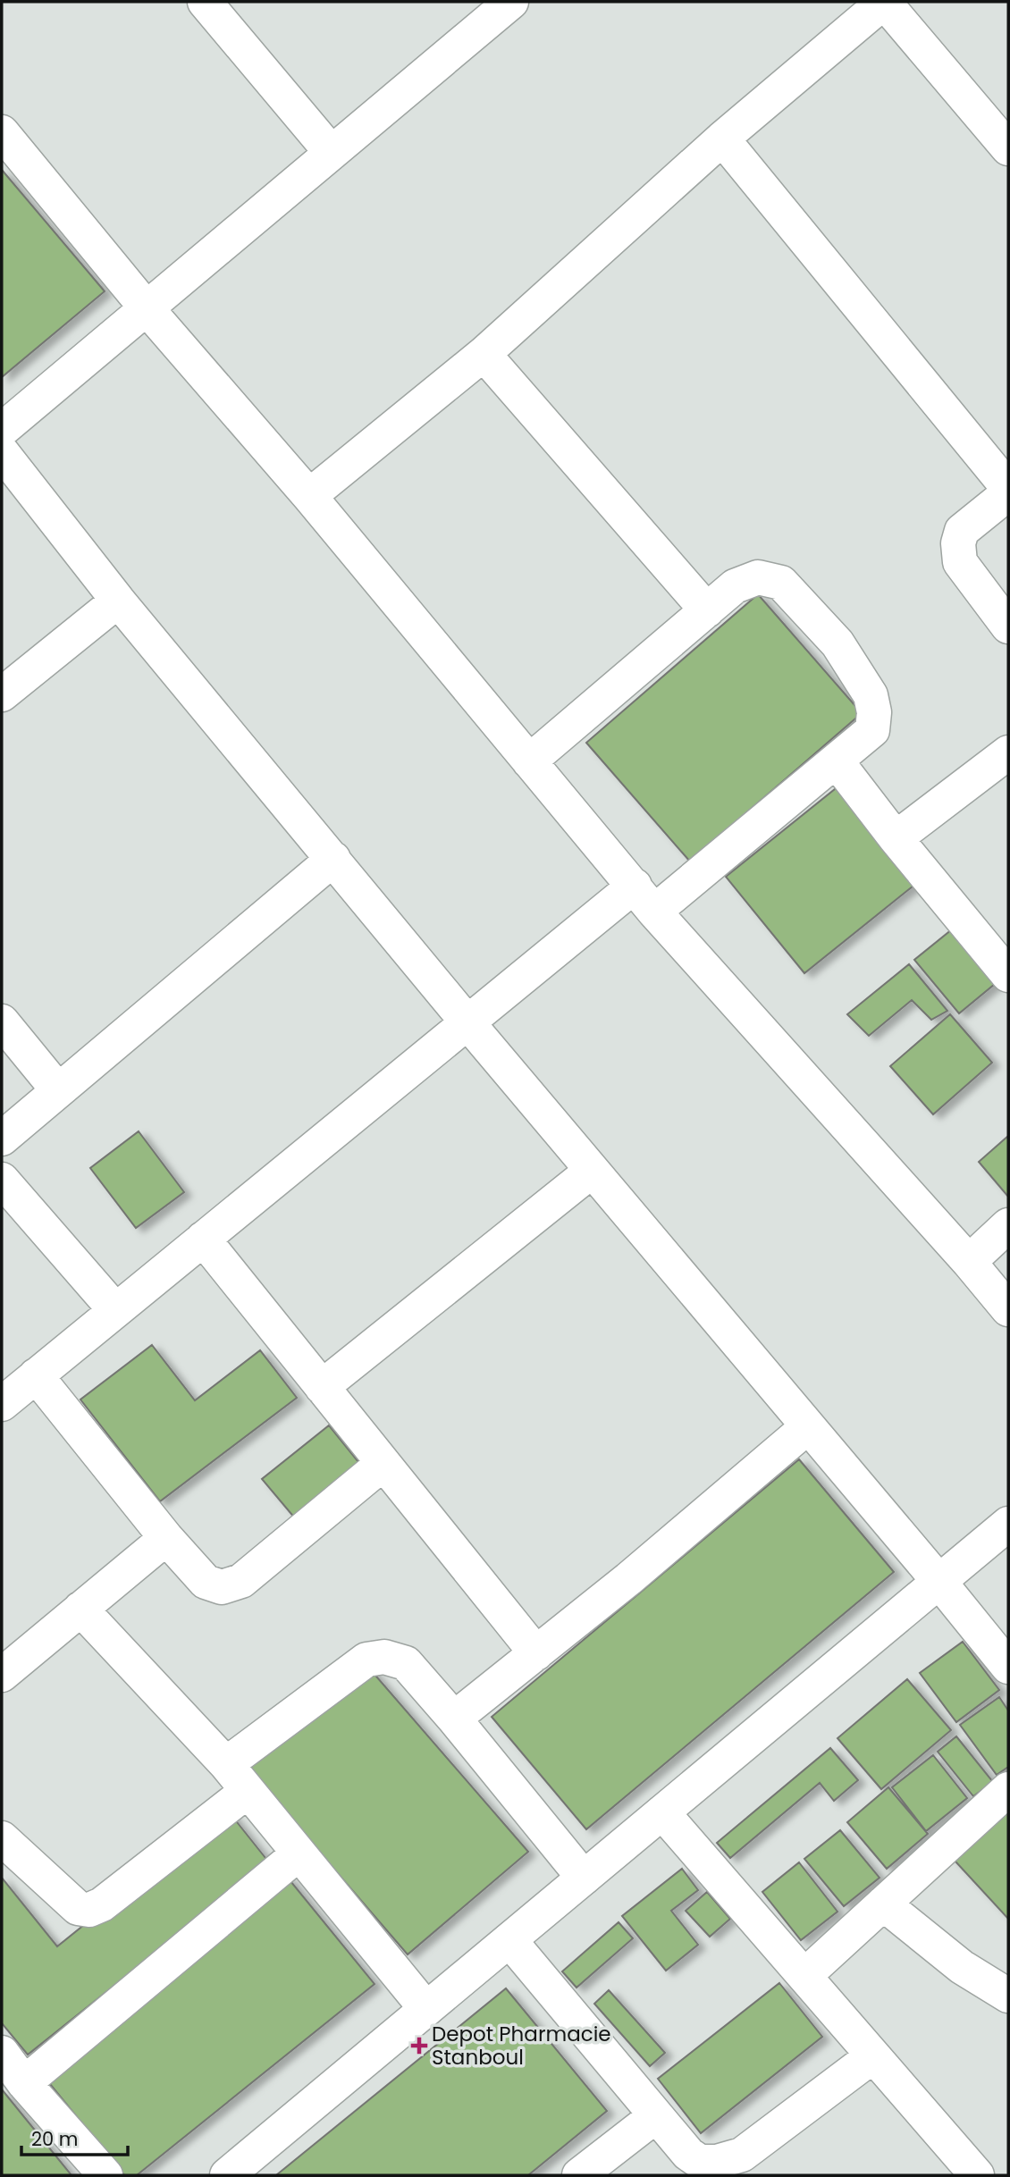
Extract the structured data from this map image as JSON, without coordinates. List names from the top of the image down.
{
  "places": {
    "health": ["Depot Pharmacie Stanboul"]
  },
  "scale_bar": "20 m"
}
